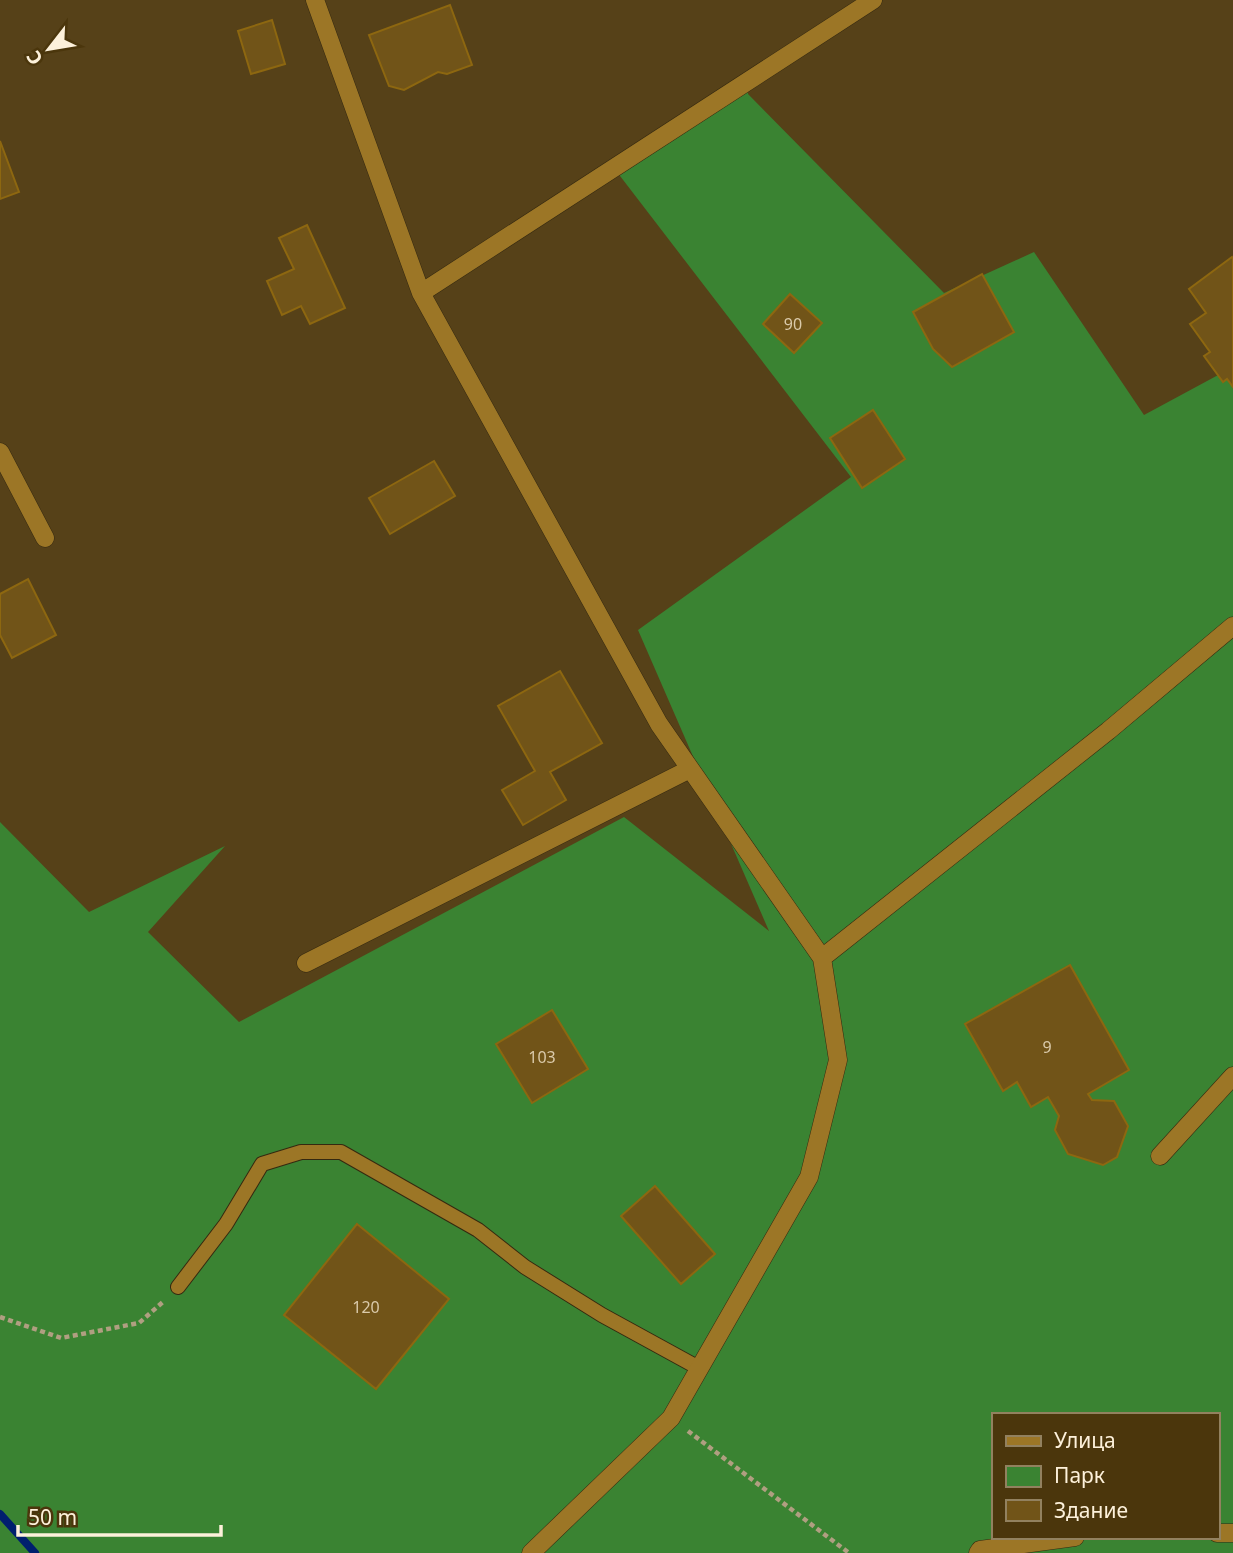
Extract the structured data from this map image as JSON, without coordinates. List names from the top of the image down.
{
  "house_numbers": [
    "90",
    "9",
    "103",
    "120"
  ],
  "legend": ["Улица", "Парк", "Здание"],
  "scale_bar": "50 m",
  "north": "bottom left"
}
